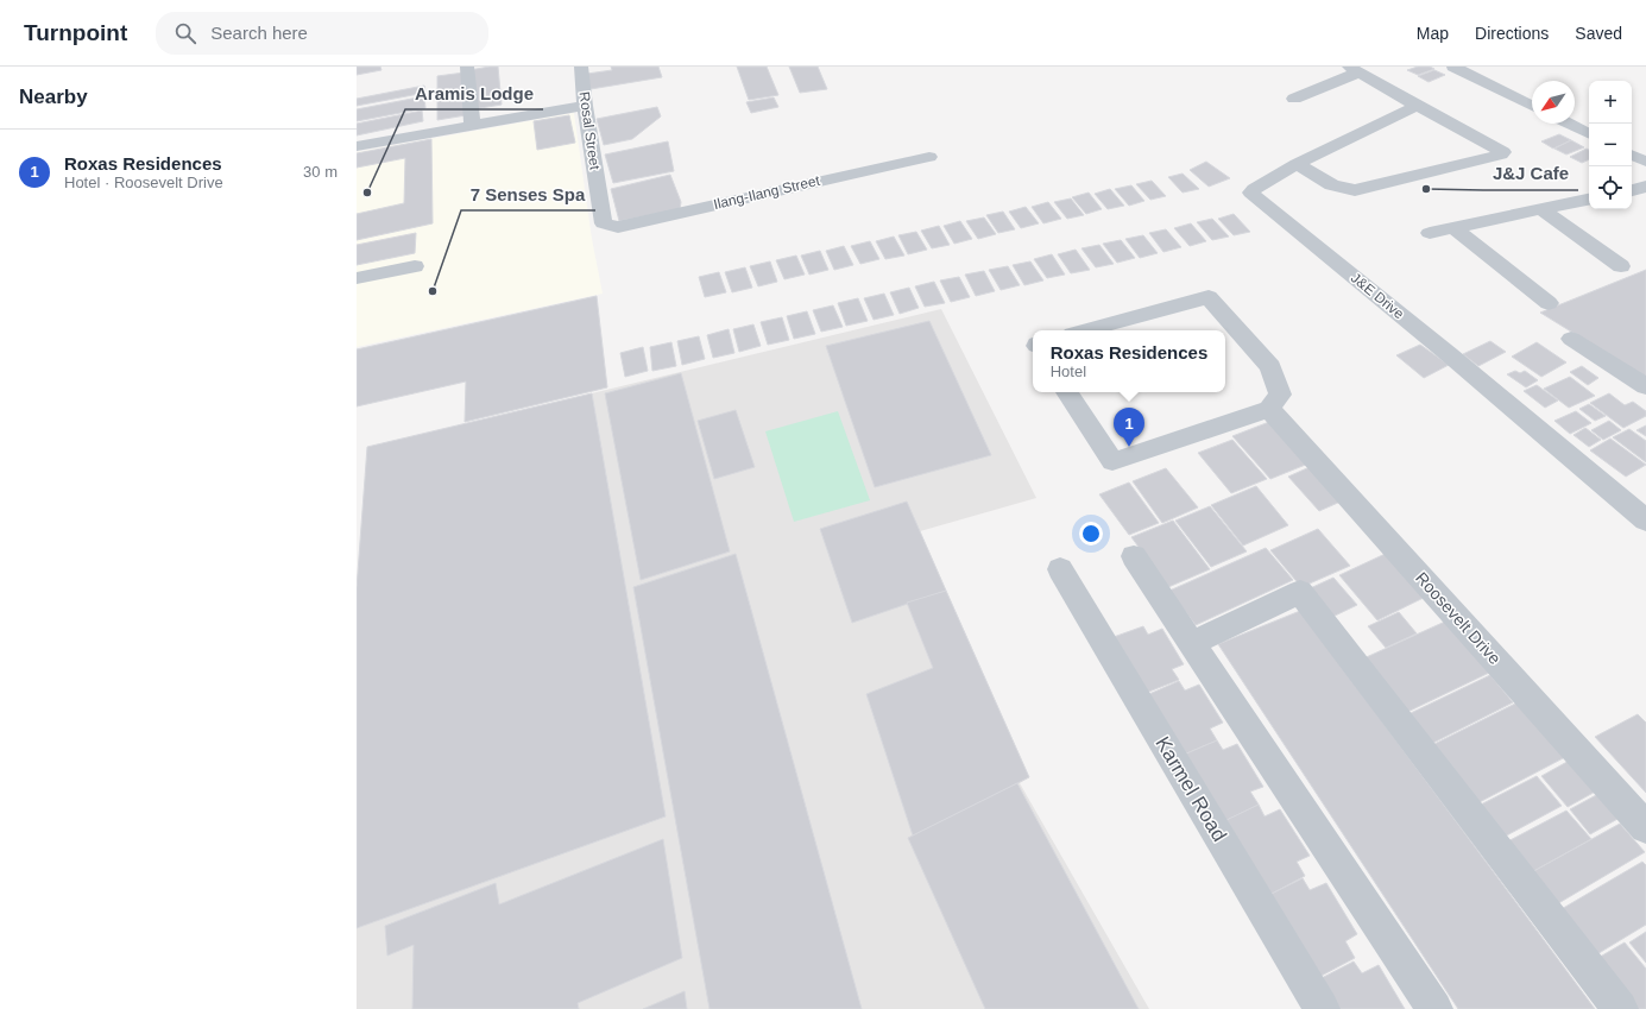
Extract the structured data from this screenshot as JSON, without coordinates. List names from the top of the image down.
{
  "streets": {
    "street": [
      "Rosal Street",
      "Ilang-Ilang Street",
      "J&E Drive",
      "Roosevelt Drive",
      "Karmel Road"
    ]
  },
  "crossings": [
    ["Rosal Street", "Ilang-Ilang Street"]
  ],
  "places": ["J&J Cafe", "Aramis Lodge", "7 Senses Spa"],
  "north": "bottom left",
  "page": {
    "header": "Turnpoint",
    "search": "Search here",
    "nav": ["Map", "Directions", "Saved"],
    "heading": "Nearby",
    "map_buttons": ["+", "−"],
    "list": [
      {
        "mark": "1",
        "name": "Roxas Residences",
        "note": "Hotel · Roosevelt Drive",
        "value": "30 m"
      }
    ],
    "popup": ["Roxas Residences", "Hotel"],
    "pins": "1"
  }
}
